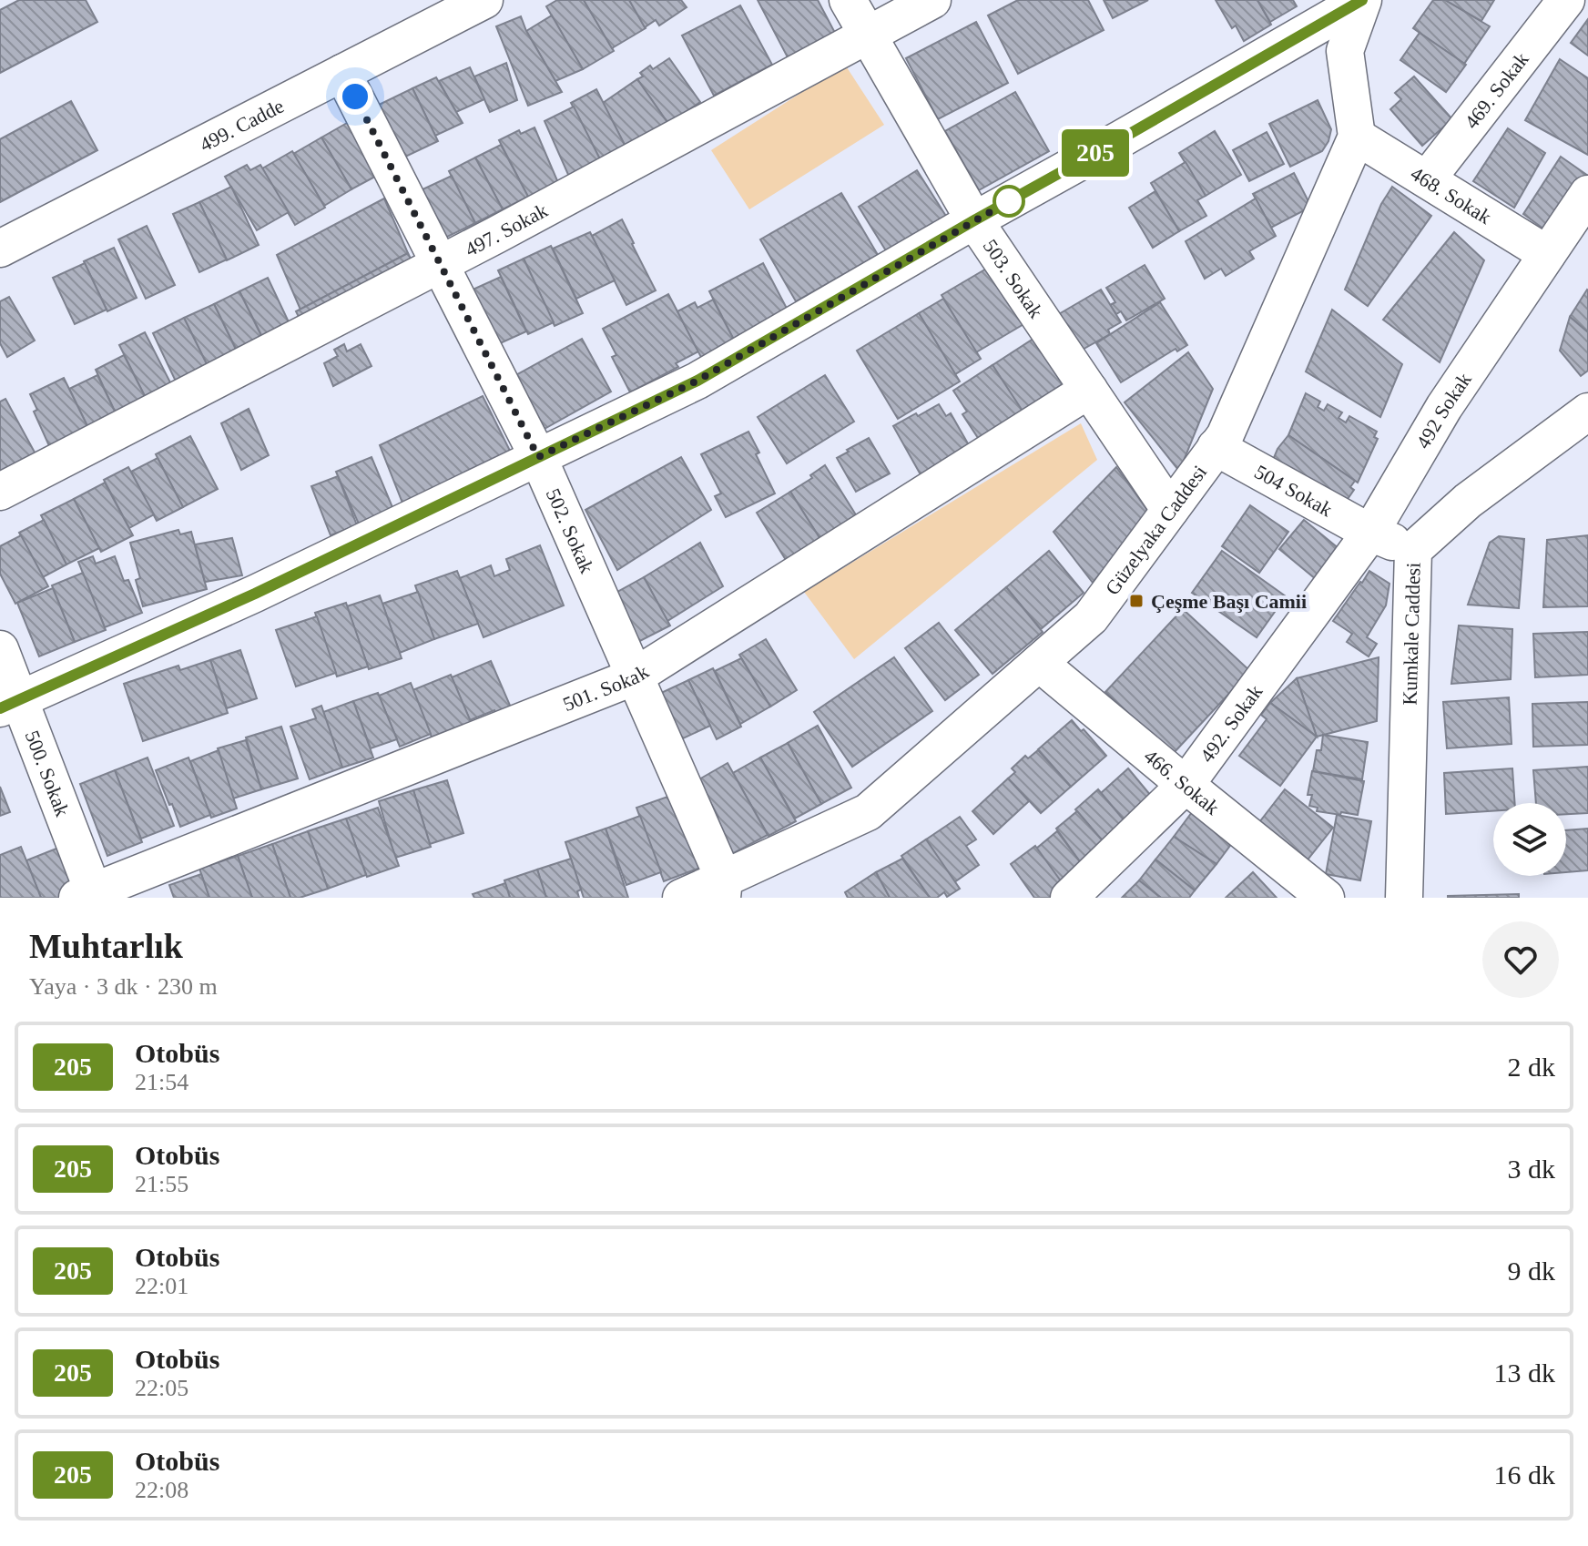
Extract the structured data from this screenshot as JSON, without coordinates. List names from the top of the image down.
{
  "streets": {
    "street": [
      "469. Sokak",
      "499. Cadde",
      "468. Sokak",
      "497. Sokak",
      "503. Sokak",
      "492 Sokak",
      "504 Sokak",
      "Güzelyaka Caddesi",
      "502. Sokak",
      "Kumkale Caddesi",
      "501. Sokak",
      "492. Sokak",
      "500. Sokak",
      "466. Sokak"
    ]
  },
  "crossings": [
    ["469. Sokak", "468. Sokak"],
    ["499. Cadde", "502. Sokak"],
    ["468. Sokak", "492 Sokak"],
    ["468. Sokak", "Güzelyaka Caddesi"],
    ["497. Sokak", "503. Sokak"],
    ["497. Sokak", "502. Sokak"],
    ["503. Sokak", "Güzelyaka Caddesi"],
    ["503. Sokak", "501. Sokak"],
    ["492 Sokak", "504 Sokak"],
    ["492 Sokak", "492. Sokak"],
    ["504 Sokak", "Güzelyaka Caddesi"],
    ["504 Sokak", "492. Sokak"],
    ["Güzelyaka Caddesi", "502. Sokak"],
    ["Güzelyaka Caddesi", "466. Sokak"],
    ["502. Sokak", "501. Sokak"],
    ["501. Sokak", "500. Sokak"],
    ["492. Sokak", "466. Sokak"]
  ],
  "places": {
    "transit": ["Çeşme Başı Camii"]
  },
  "lines": ["bus line 205"],
  "page": {
    "on_map": "205",
    "heading": ["Muhtarlık", "Yaya · 3 dk · 230 m"],
    "list": [
      {
        "mark": "205",
        "name": "Otobüs",
        "note": "21:54",
        "value": "2 dk"
      },
      {
        "mark": "205",
        "name": "Otobüs",
        "note": "21:55",
        "value": "3 dk"
      },
      {
        "mark": "205",
        "name": "Otobüs",
        "note": "22:01",
        "value": "9 dk"
      },
      {
        "mark": "205",
        "name": "Otobüs",
        "note": "22:05",
        "value": "13 dk"
      },
      {
        "mark": "205",
        "name": "Otobüs",
        "note": "22:08",
        "value": "16 dk"
      }
    ]
  }
}
